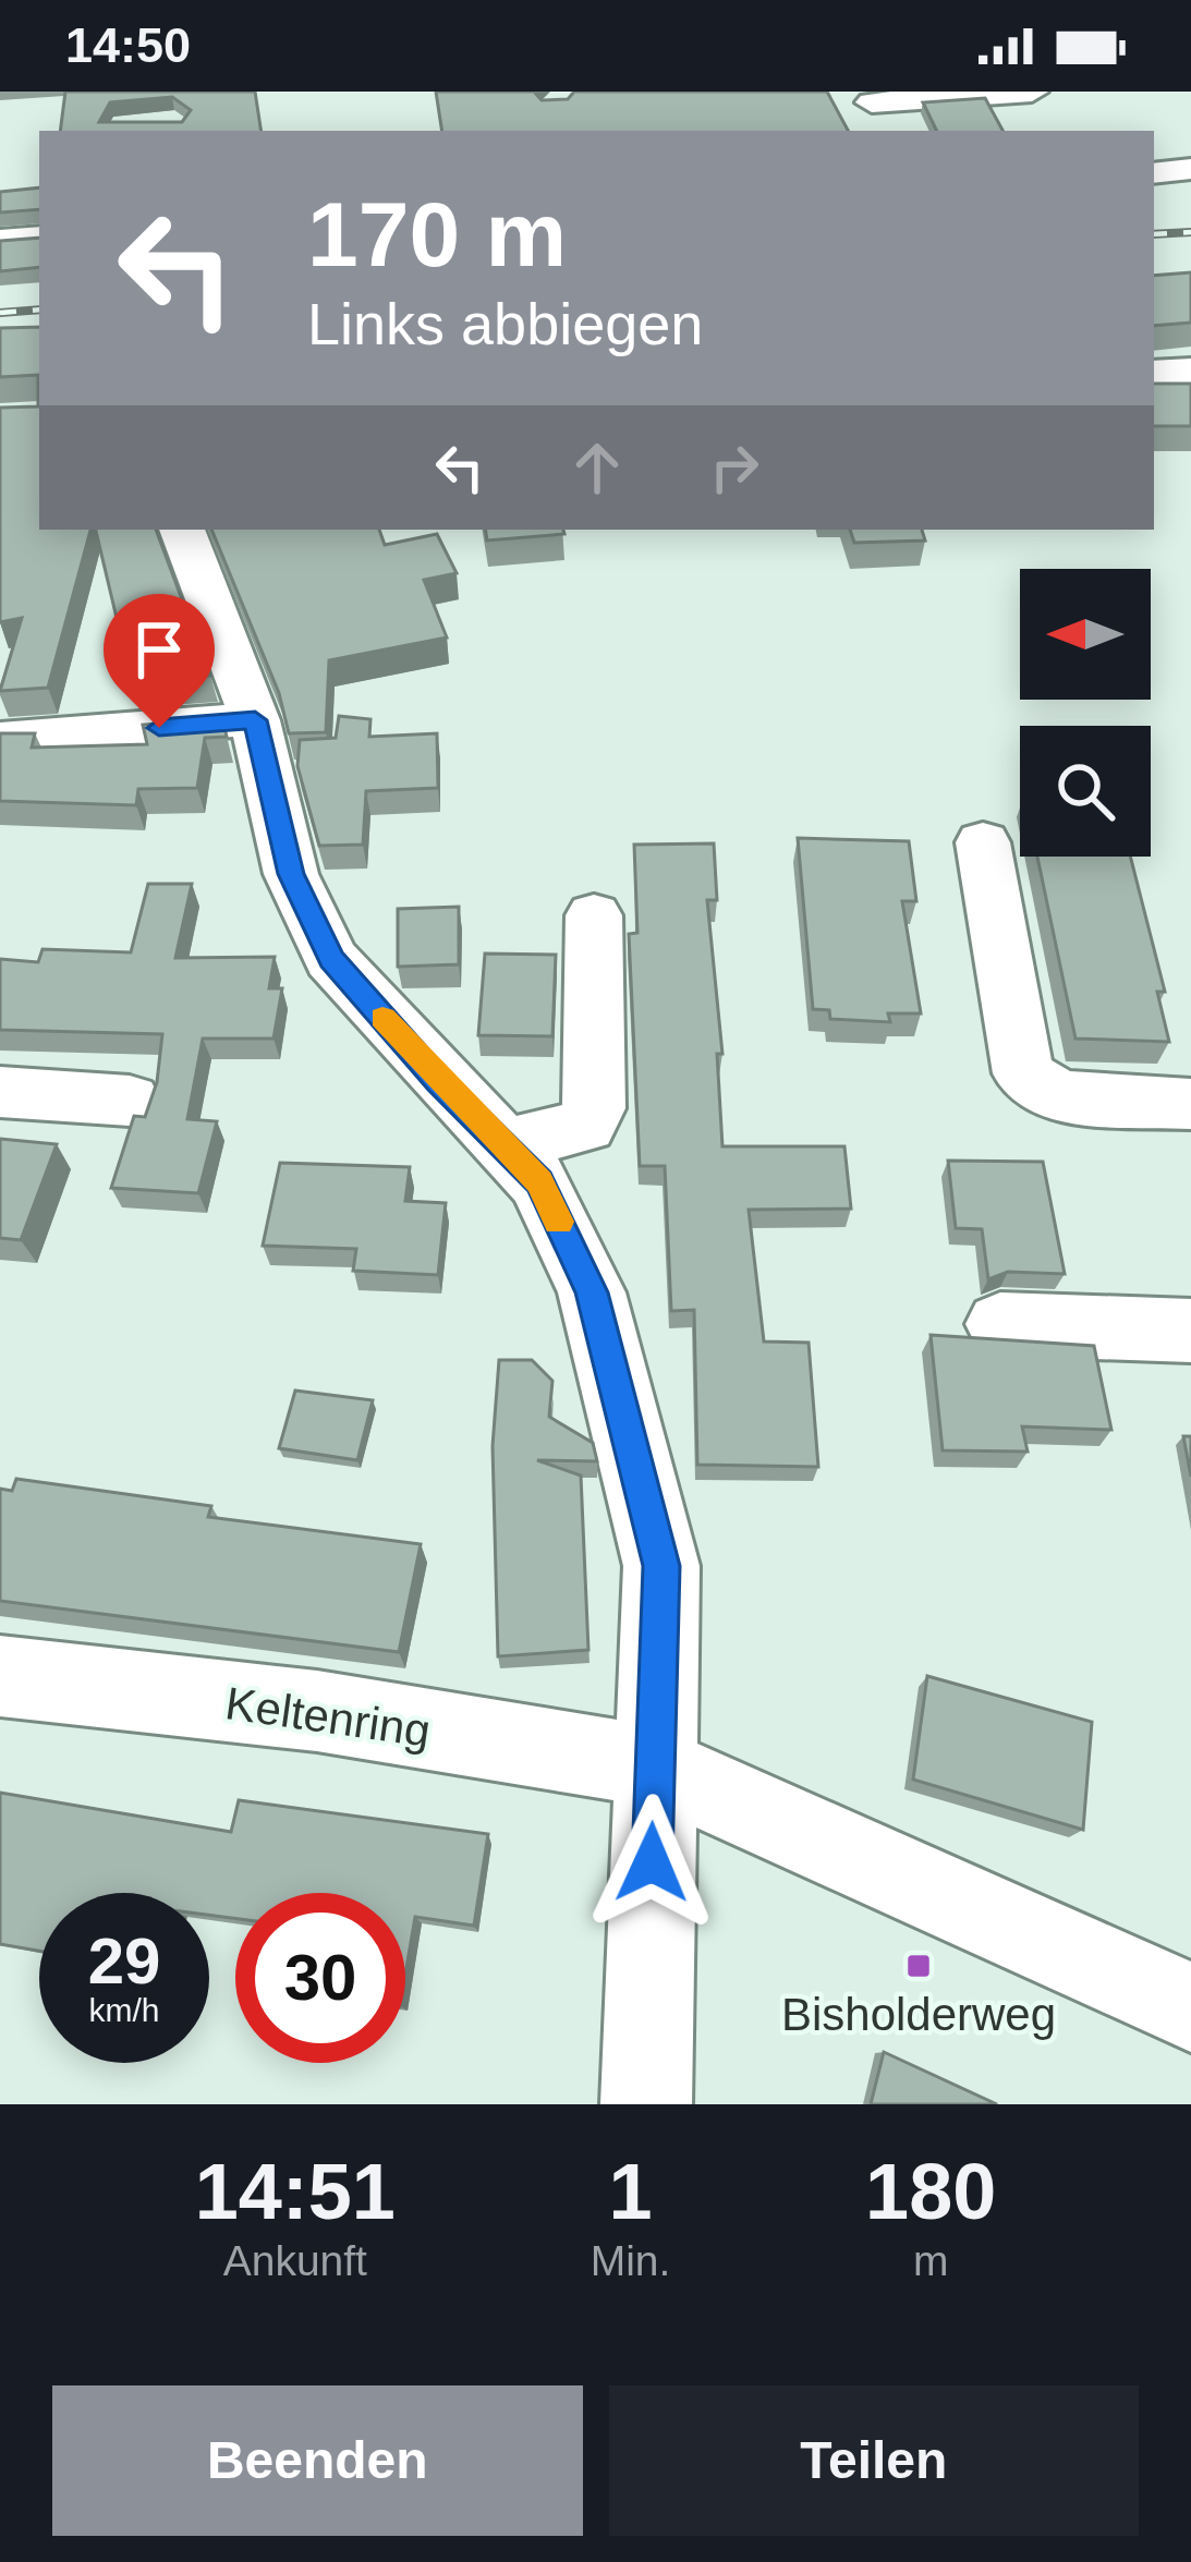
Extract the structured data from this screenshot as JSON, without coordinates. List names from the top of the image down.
{
  "streets": {
    "street": ["Keltenring"]
  },
  "places": {
    "transit": ["Bisholderweg"]
  },
  "north": "left",
  "page": {
    "status": "14:50",
    "turn": ["170 m", "Links abbiegen"],
    "speed": "29 km/h",
    "limit": "30",
    "eta": [
      "14:51",
      "Ankunft",
      "1",
      "Min.",
      "180",
      "m"
    ],
    "buttons": ["Beenden", "Teilen"]
  }
}
